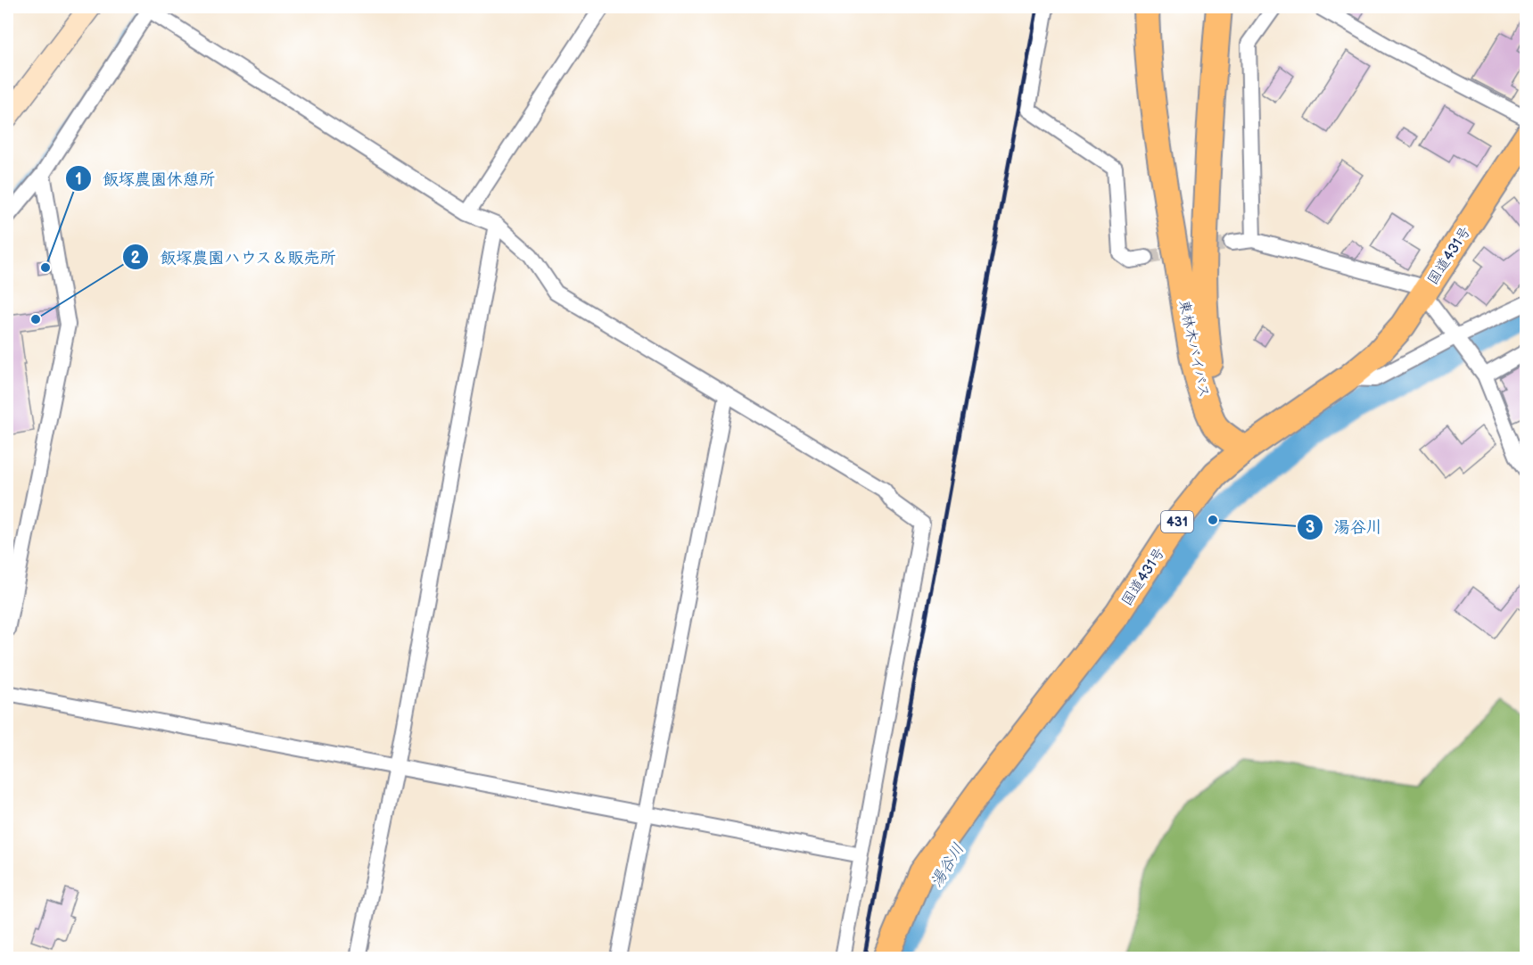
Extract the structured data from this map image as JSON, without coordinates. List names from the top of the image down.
{
  "streets": {
    "highway": ["国道431号", "東林木バイパス", "431"]
  },
  "crossings": [
    ["国道431号", "東林木バイパス"]
  ],
  "water": ["湯谷川"],
  "places": ["飯塚農園休憩所", "飯塚農園ハウス＆販売所", "湯谷川"]
}
